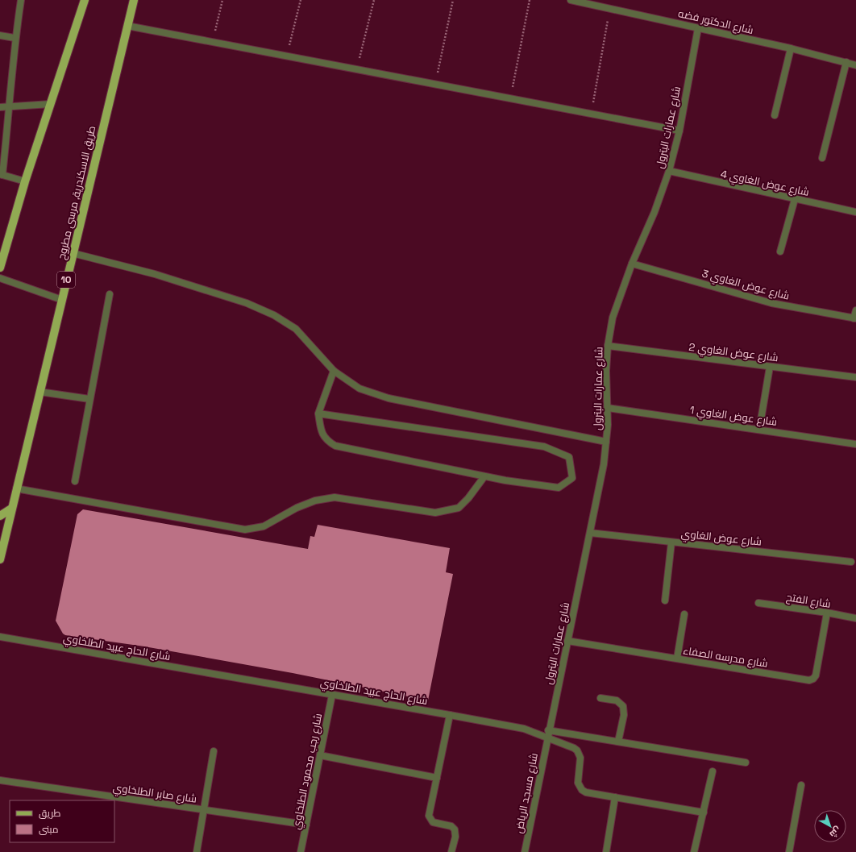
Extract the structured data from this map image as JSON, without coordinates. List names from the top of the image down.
{
  "streets": {
    "main road": ["طريق الاسكندرية, مرسى مطروح", "10"],
    "street": [
      "شارع الدكتور فضه",
      "شارع عمارات البترول",
      "شارع عوض الغاوي 4",
      "شارع عوض الغاوي 3",
      "شارع عوض الغاوي 2",
      "شارع عوض الغاوي 1",
      "شارع عوض الغاوي",
      "شارع الفتح",
      "شارع الحاج عبيد الطلخاوي",
      "شارع مدرسه الصفاء",
      "شارع رجب محمود الطلخاوي",
      "شارع صابر الطلخاوي",
      "شارع مسجد الرياض"
    ]
  },
  "crossings": [
    ["شارع الدكتور فضه", "شارع عمارات البترول"],
    ["شارع عمارات البترول", "شارع عوض الغاوي 4"],
    ["شارع عمارات البترول", "شارع عوض الغاوي 3"],
    ["شارع عمارات البترول", "شارع عوض الغاوي 2"],
    ["شارع عمارات البترول", "شارع عوض الغاوي 1"],
    ["شارع عمارات البترول", "شارع عوض الغاوي"],
    ["شارع عمارات البترول", "شارع الحاج عبيد الطلخاوي"],
    ["شارع عمارات البترول", "شارع مدرسه الصفاء"],
    ["شارع عمارات البترول", "شارع مسجد الرياض"],
    ["شارع الفتح", "شارع مدرسه الصفاء"],
    ["شارع الحاج عبيد الطلخاوي", "شارع رجب محمود الطلخاوي"],
    ["شارع الحاج عبيد الطلخاوي", "شارع مسجد الرياض"],
    ["شارع رجب محمود الطلخاوي", "شارع صابر الطلخاوي"]
  ],
  "legend": ["طريق", "مبنى"],
  "north": "bottom right"
}
